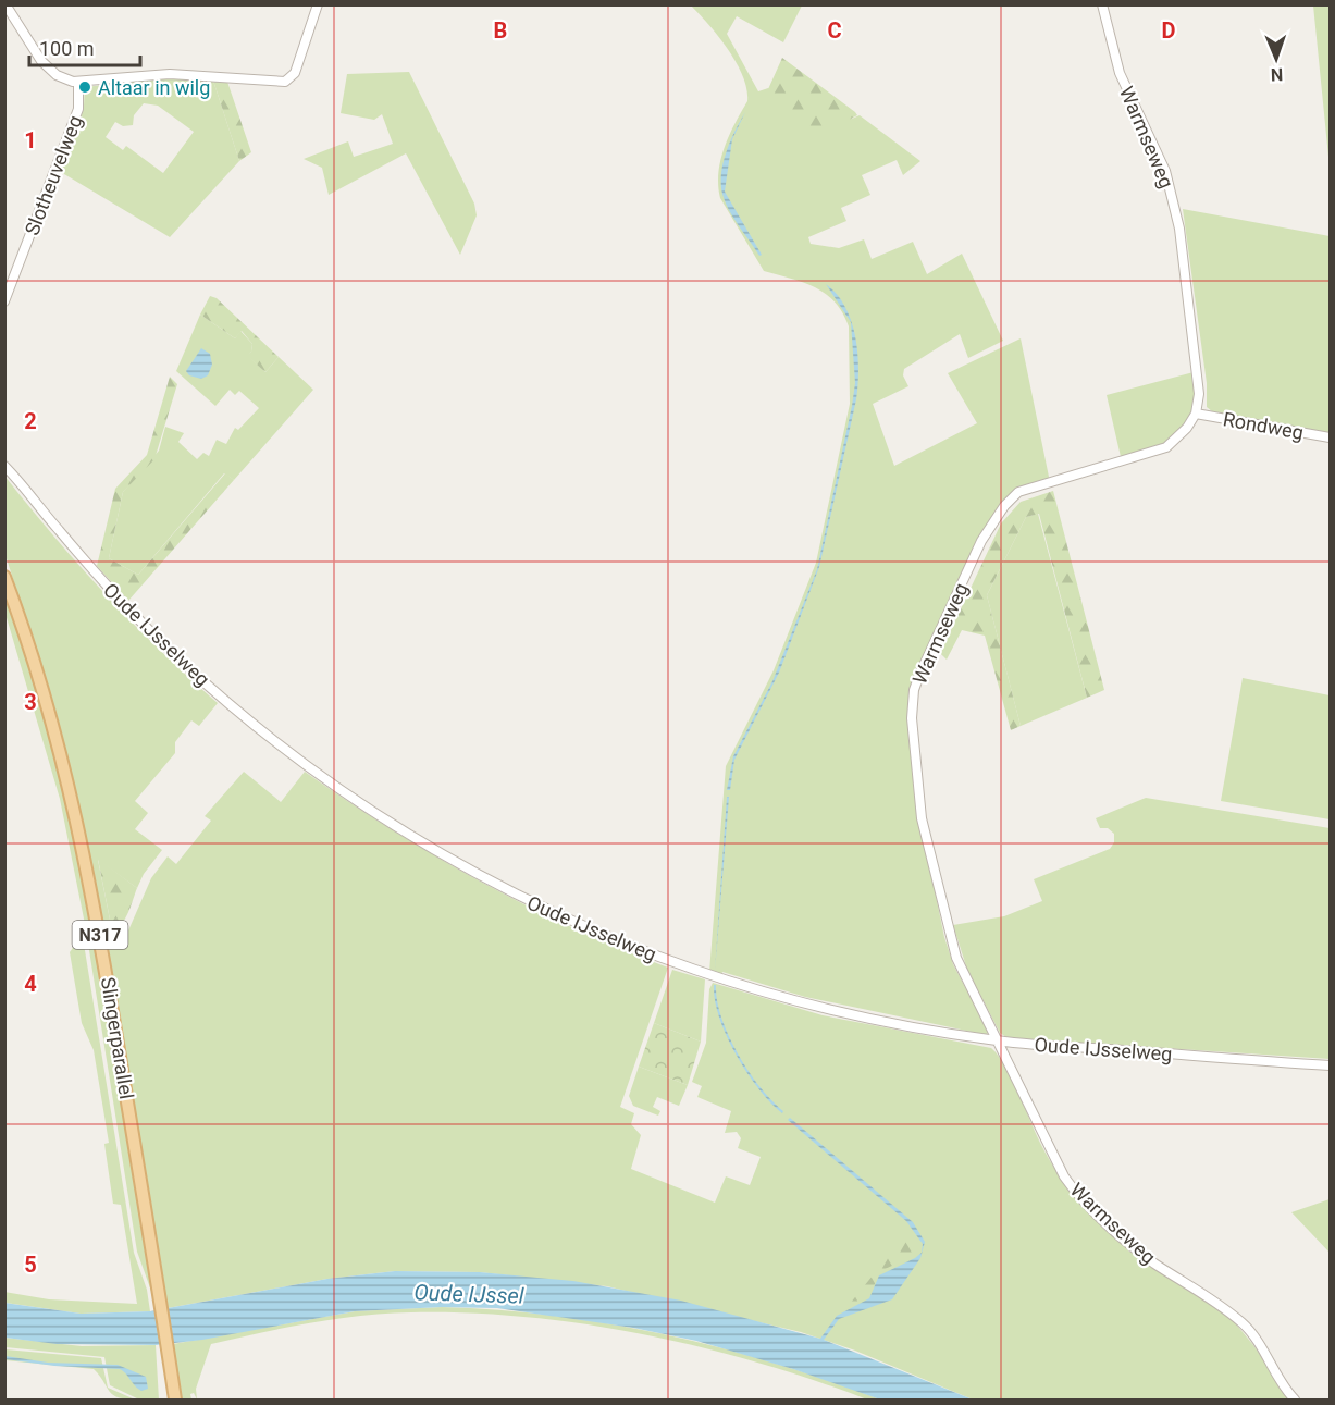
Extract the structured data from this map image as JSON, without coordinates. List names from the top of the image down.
{
  "streets": {
    "main road": ["N317", "Slingerparallel"],
    "street": [
      "Warmseweg",
      "Slotheuvelweg",
      "Rondweg",
      "Oude IJsselweg"
    ]
  },
  "crossings": [
    ["Warmseweg", "Rondweg"],
    ["Warmseweg", "Oude IJsselweg"]
  ],
  "water": ["Oude IJssel"],
  "places": ["Altaar in wilg"],
  "scale_bar": "100 m",
  "north": "bottom",
  "grid": {
    "columns": ["B", "C", "D"],
    "rows": [
      "1",
      "2",
      "3",
      "4",
      "5"
    ]
  }
}
